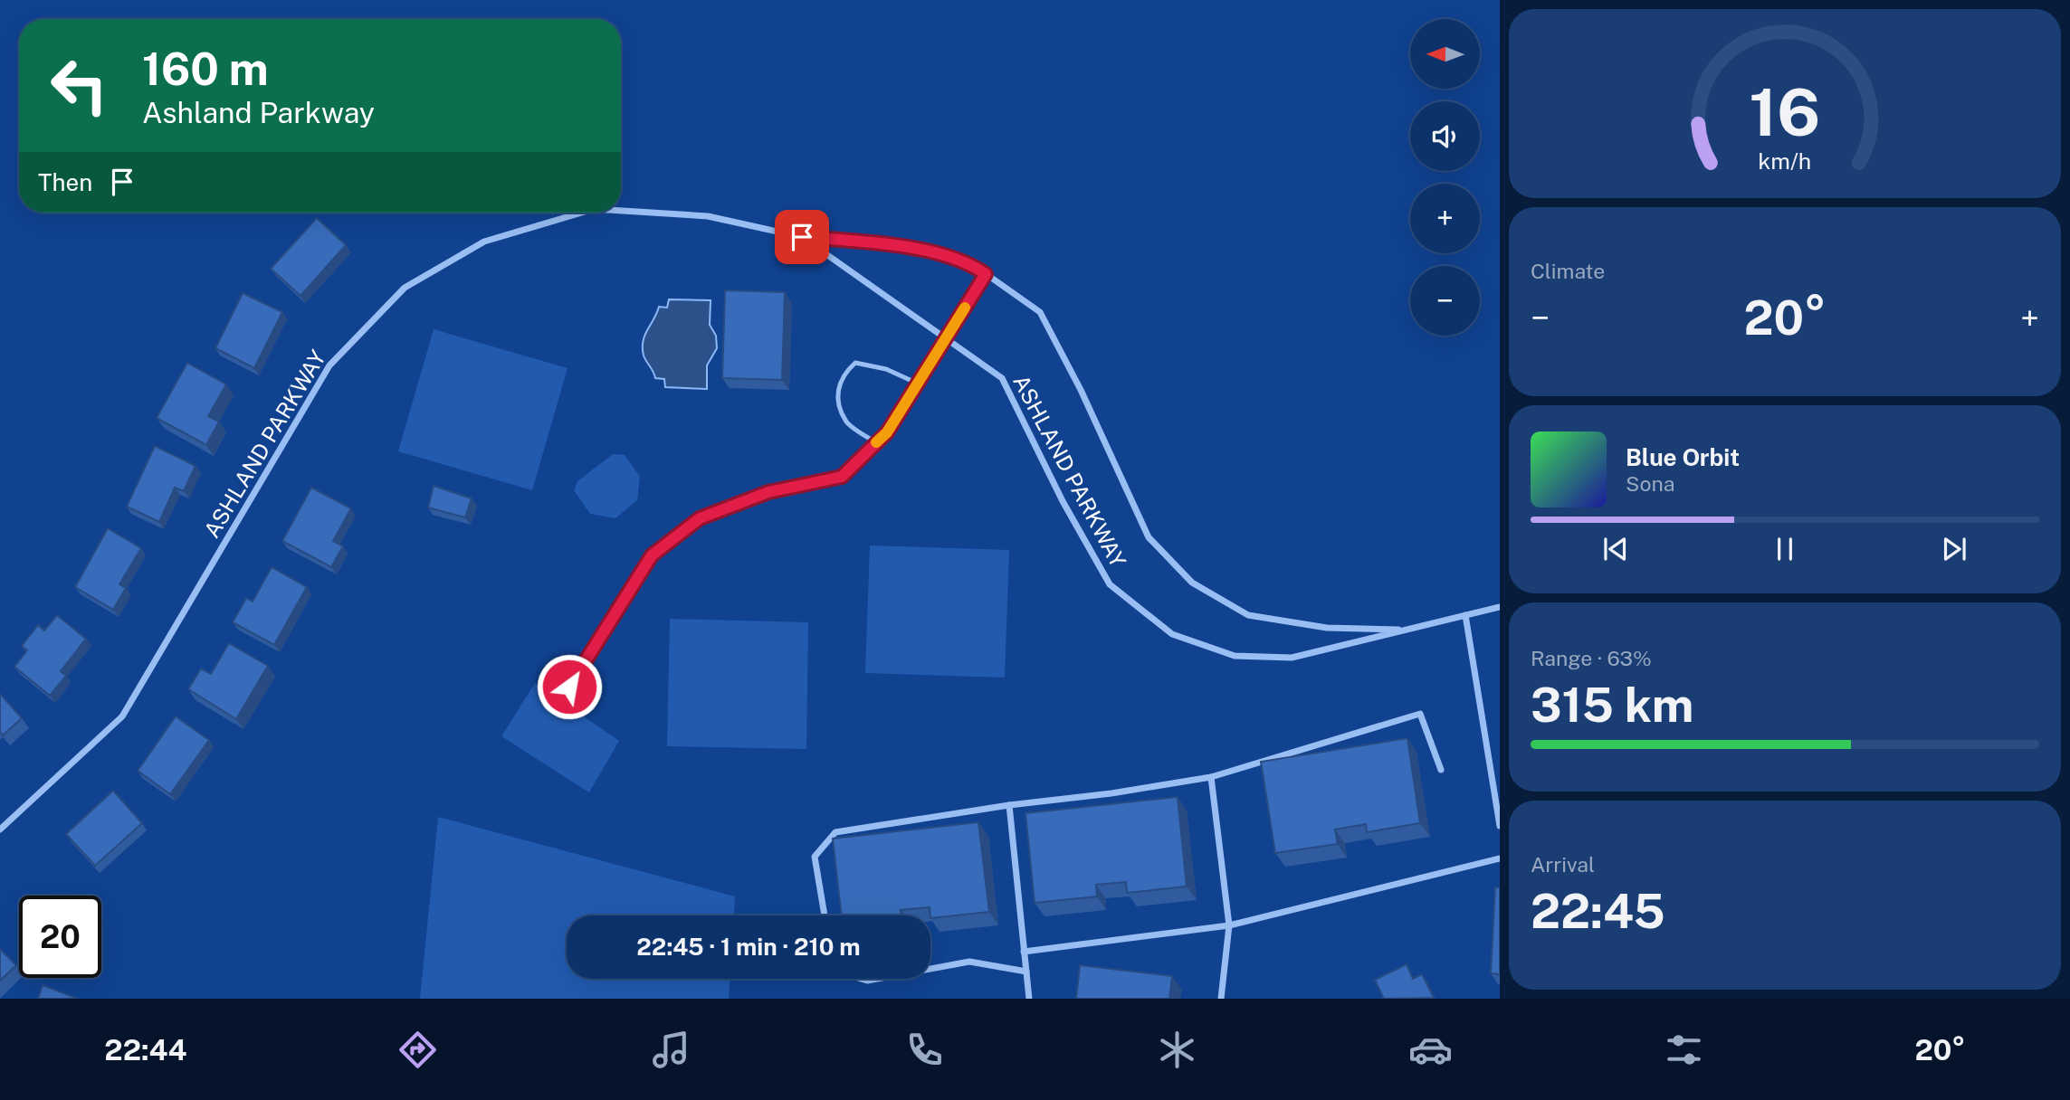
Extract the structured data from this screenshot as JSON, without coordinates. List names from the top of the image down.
{
  "streets": {
    "street": ["ASHLAND PARKWAY"]
  },
  "north": "left",
  "page": {
    "map_buttons": ["+", "−"],
    "turn": ["160 m", "Ashland Parkway"],
    "then": "Then",
    "tile": [
      "Climate",
      ["Range · 63%", "315 km"],
      ["Arrival", "22:45"]
    ],
    "heat": ["−", "20°", "+"],
    "song": ["Blue Orbit", "Sona"],
    "limit": "20",
    "trip": "22:45 · 1 min · 210 m",
    "tabs": ["22:44", "20°"],
    "gauge": ["16", "km/h"]
  }
}
